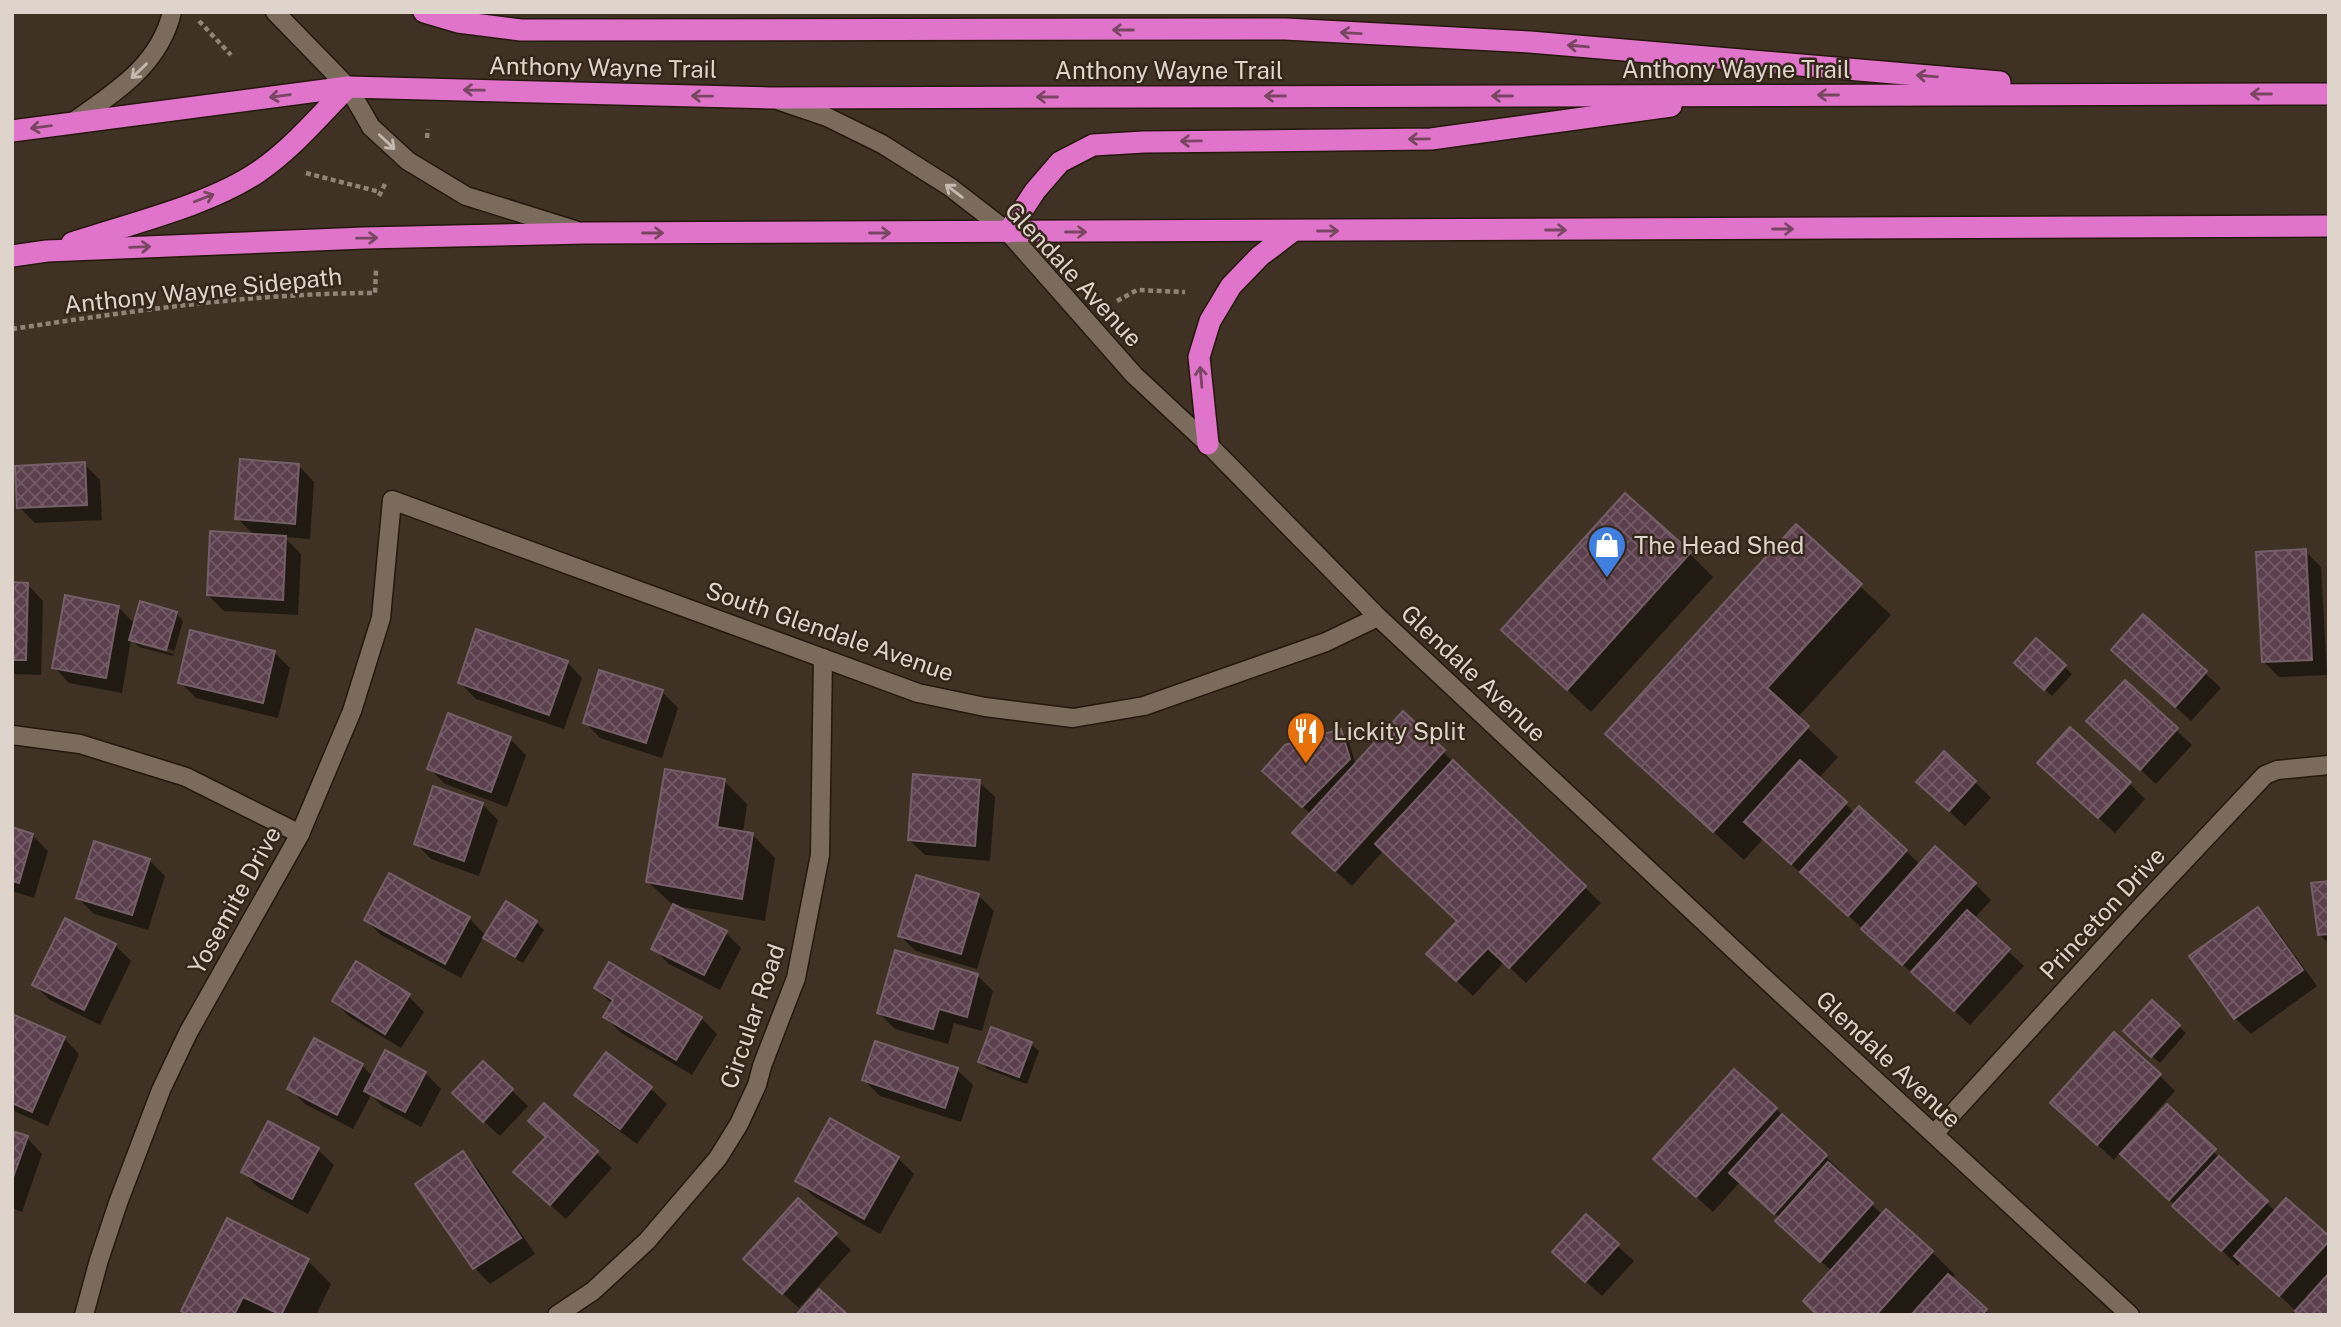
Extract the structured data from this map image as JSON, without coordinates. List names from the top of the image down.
{
  "streets": {
    "highway": ["Anthony Wayne Trail"],
    "street": [
      "Glendale Avenue",
      "South Glendale Avenue",
      "Yosemite Drive",
      "Princeton Drive",
      "Circular Road"
    ],
    "path": ["Anthony Wayne Sidepath"]
  },
  "crossings": [
    ["Anthony Wayne Trail", "Glendale Avenue"],
    ["Glendale Avenue", "South Glendale Avenue"],
    ["Glendale Avenue", "Princeton Drive"],
    ["South Glendale Avenue", "Yosemite Drive"],
    ["South Glendale Avenue", "Circular Road"]
  ],
  "places": {
    "shop": ["The Head Shed"],
    "restaurant": ["Lickity Split"]
  }
}
